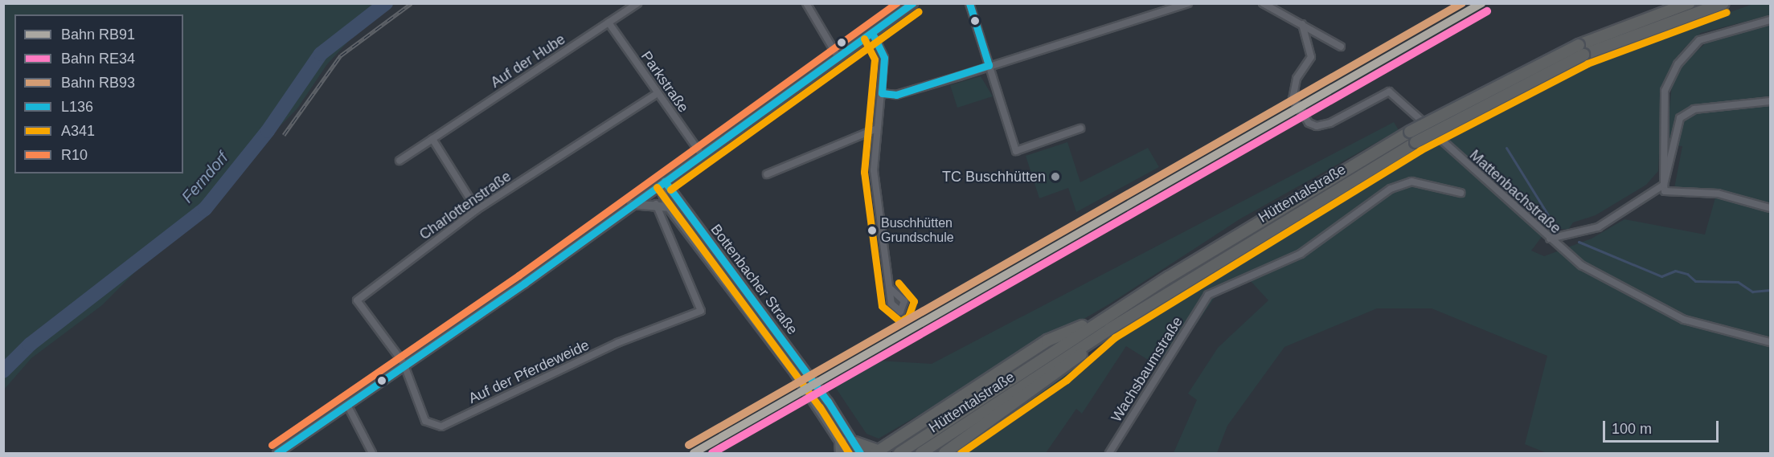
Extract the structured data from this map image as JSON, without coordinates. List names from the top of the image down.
{
  "streets": {
    "highway": ["Hüttentalstraße"],
    "main road": ["Bottenbacher Straße"],
    "street": [
      "Auf der Hube",
      "Parkstraße",
      "Mattenbachstraße",
      "Charlottenstraße",
      "Wachsbaumstraße",
      "Auf der Pferdeweide"
    ]
  },
  "crossings": [
    ["Auf der Hube", "Parkstraße"],
    ["Parkstraße", "Charlottenstraße"],
    ["Charlottenstraße", "Auf der Pferdeweide"]
  ],
  "water": ["Ferndorf"],
  "places": ["TC Buschhütten", "Buschhütten Grundschule"],
  "lines": [
    "rail line RB91",
    "rail line RB93",
    "transit line L136",
    "transit line R10",
    "rail line RE34",
    "transit line A341"
  ],
  "legend": [
    "Bahn RB91",
    "Bahn RE34",
    "Bahn RB93",
    "L136",
    "A341",
    "R10"
  ],
  "scale_bar": "100 m"
}
